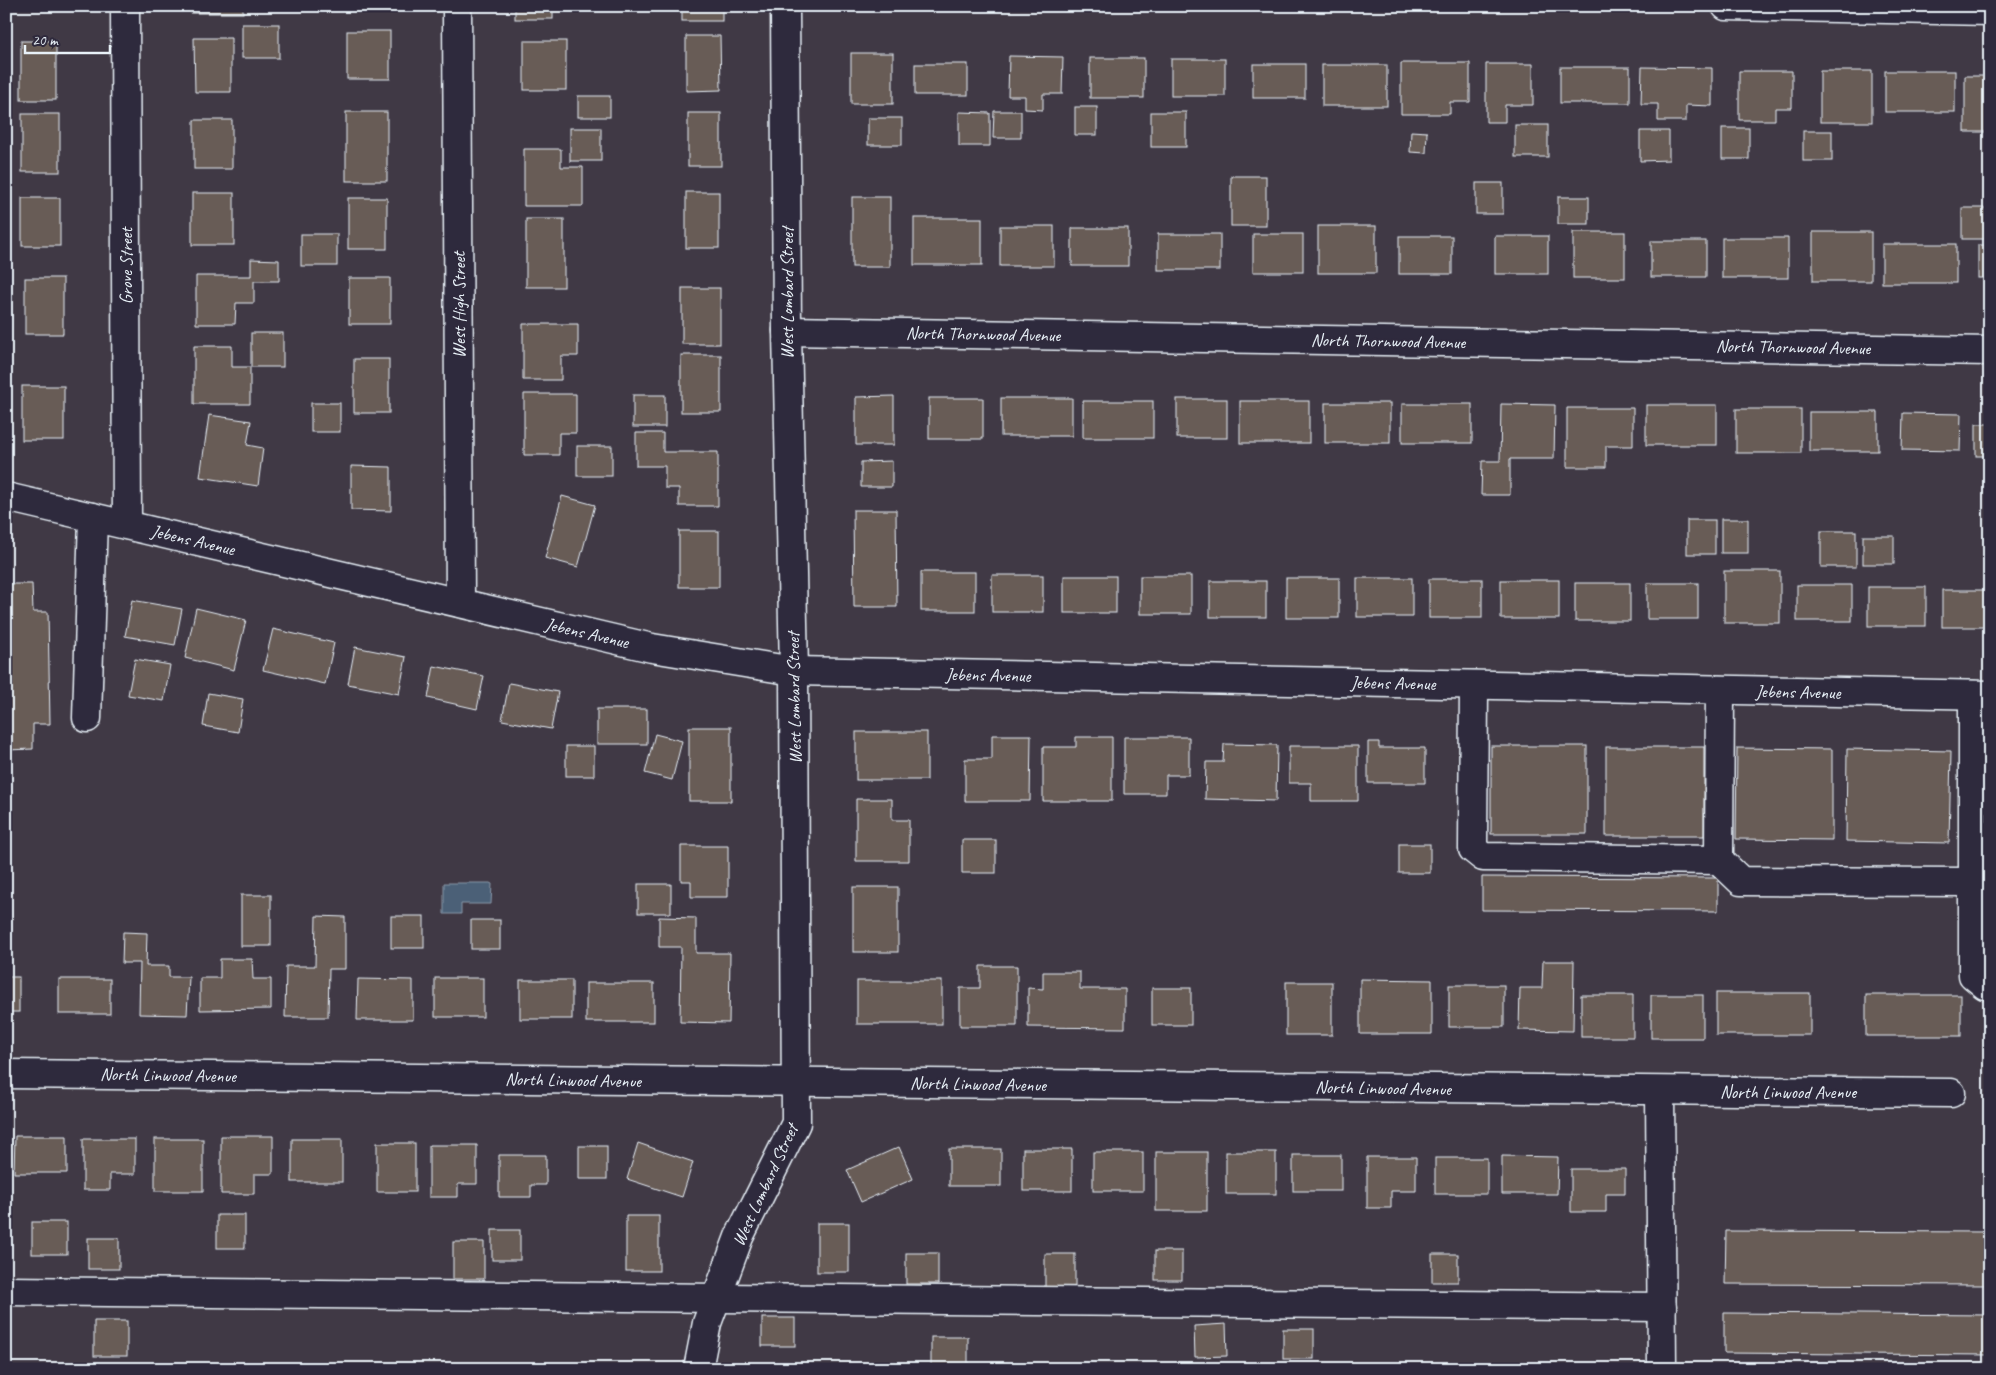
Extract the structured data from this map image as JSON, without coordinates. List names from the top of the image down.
{
  "streets": {
    "street": [
      "Grove Street",
      "West Lombard Street",
      "West High Street",
      "North Thornwood Avenue",
      "Jebens Avenue",
      "North Linwood Avenue"
    ]
  },
  "crossings": [
    ["Grove Street", "Jebens Avenue"],
    ["West Lombard Street", "North Thornwood Avenue"],
    ["West Lombard Street", "Jebens Avenue"],
    ["West Lombard Street", "North Linwood Avenue"],
    ["West High Street", "Jebens Avenue"]
  ],
  "scale_bar": "20 m"
}
